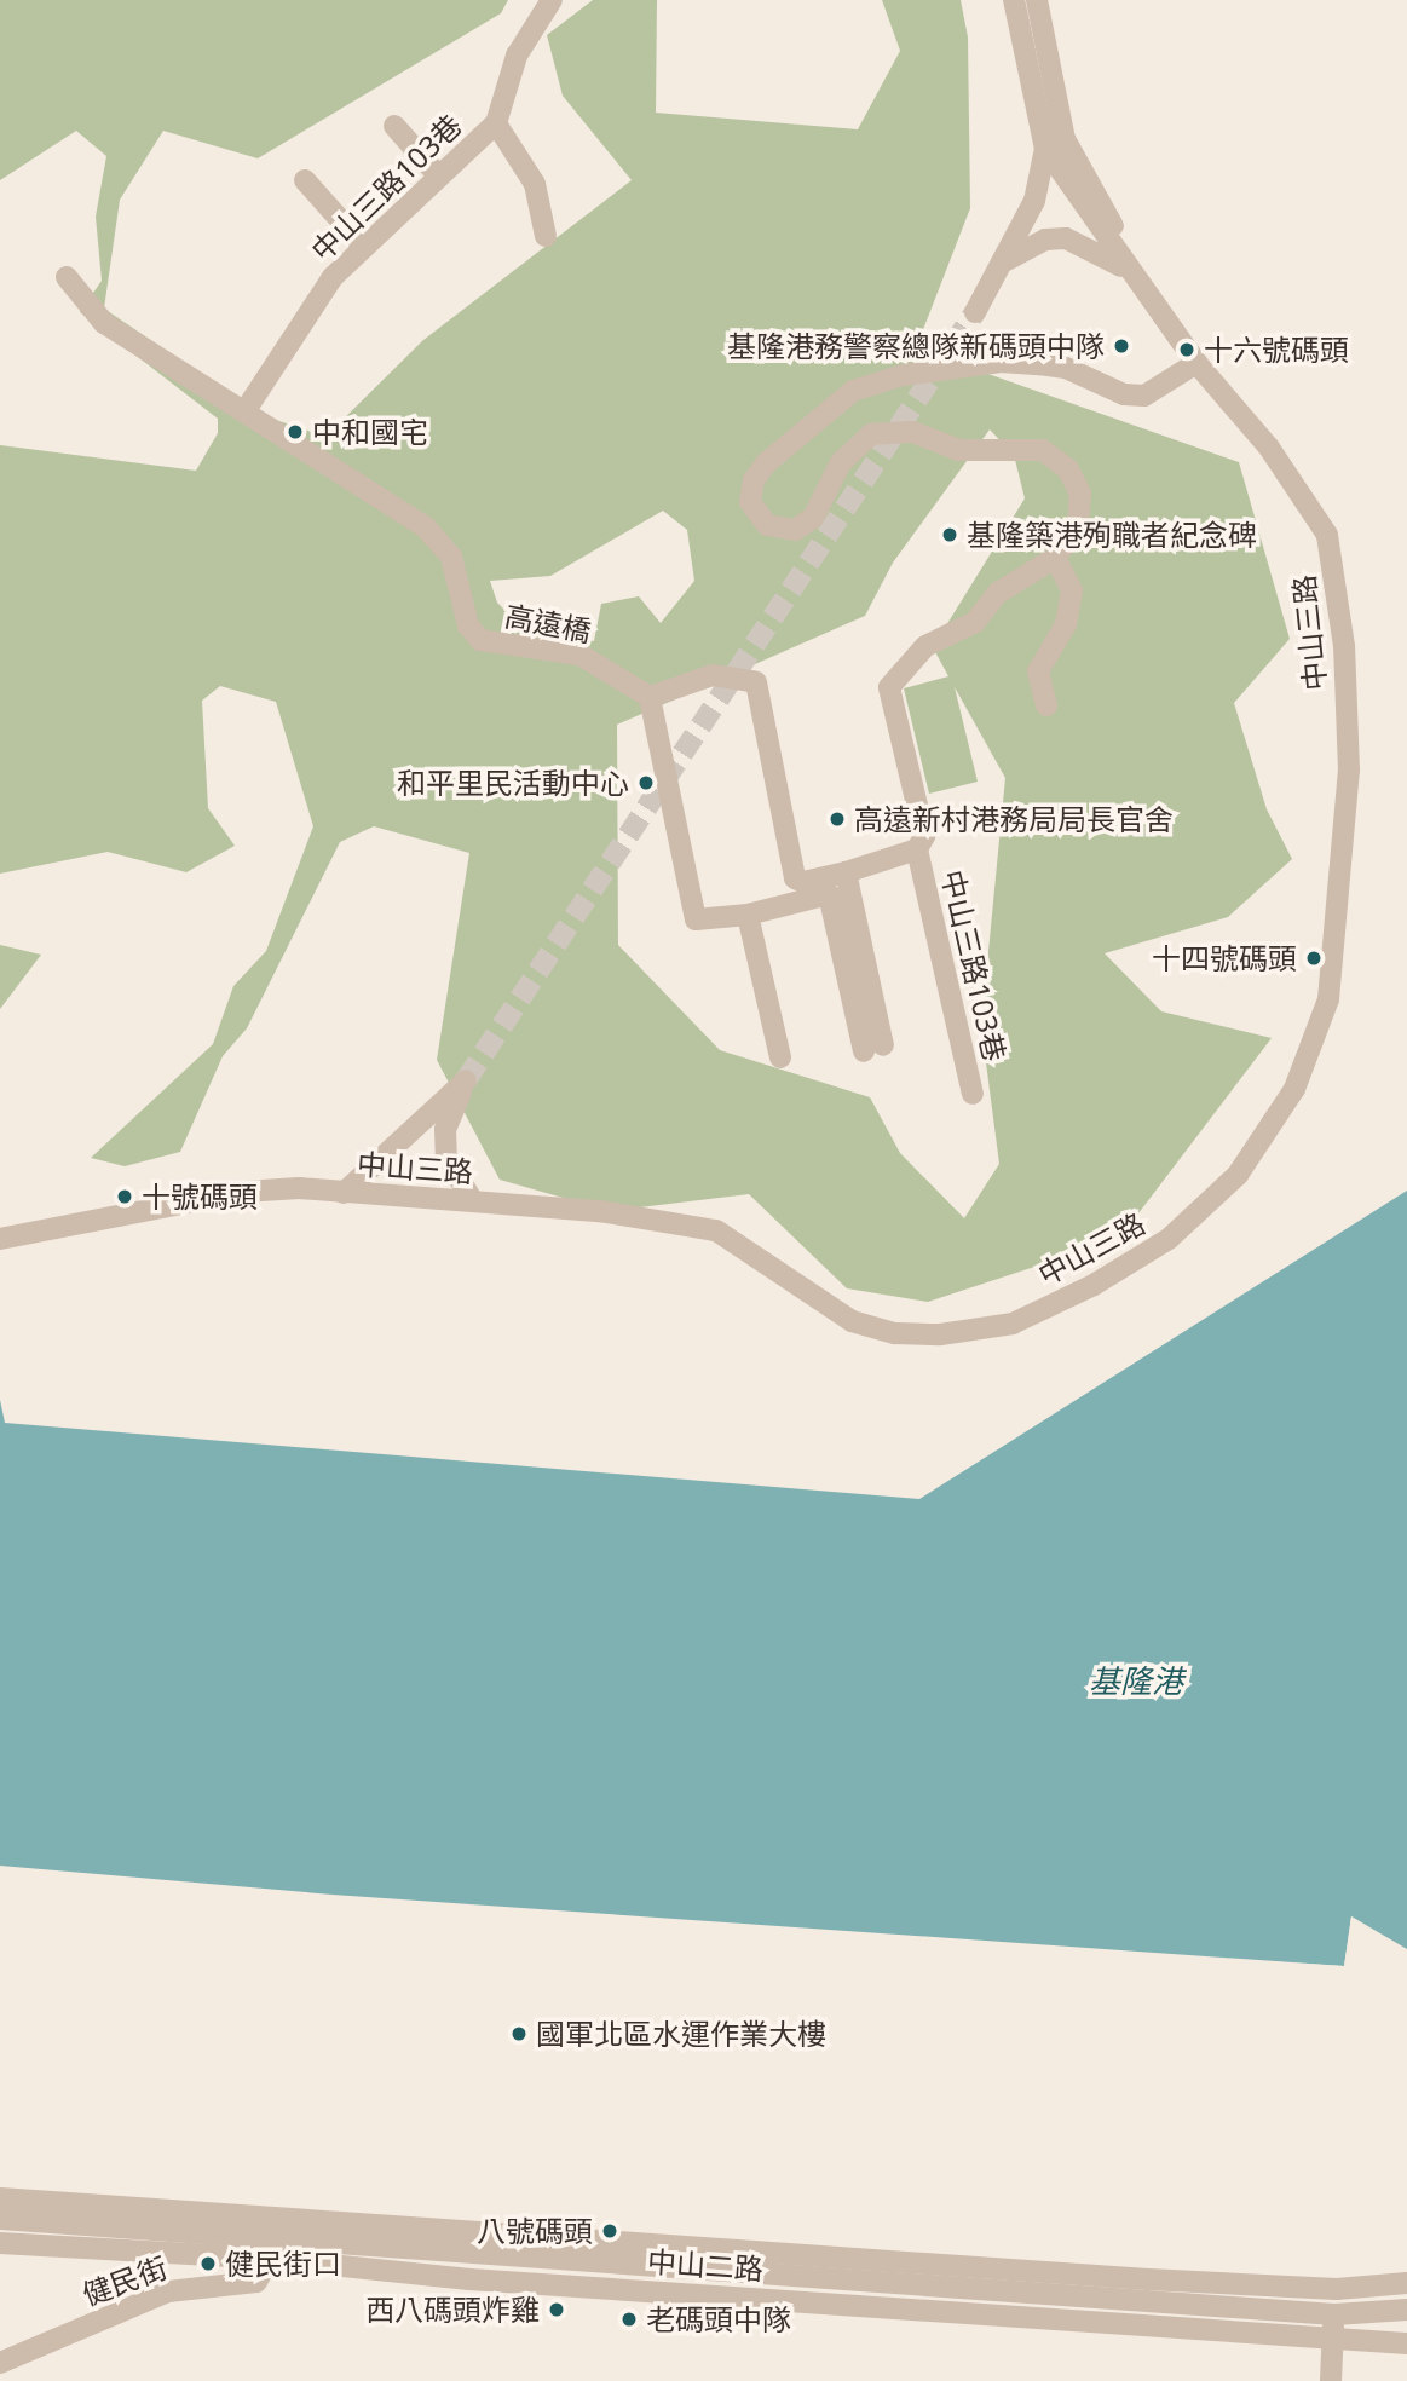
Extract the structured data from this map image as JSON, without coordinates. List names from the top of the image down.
{
  "streets": {
    "street": [
      "中山三路103巷",
      "高遠橋",
      "中山三路",
      "中山二路",
      "健民街"
    ]
  },
  "crossings": [
    ["中山三路103巷", "高遠橋"],
    ["中山三路103巷", "中山三路"],
    ["中山二路", "健民街"]
  ],
  "water": ["基隆港"],
  "places": [
    "基隆港務警察總隊新碼頭中隊",
    "十六號碼頭",
    "中和國宅",
    "基隆築港殉職者紀念碑",
    "和平里民活動中心",
    "高遠新村港務局局長官舍",
    "十四號碼頭",
    "十號碼頭",
    "國軍北區水運作業大樓",
    "八號碼頭",
    "健民街口",
    "西八碼頭炸雞",
    "老碼頭中隊"
  ]
}
